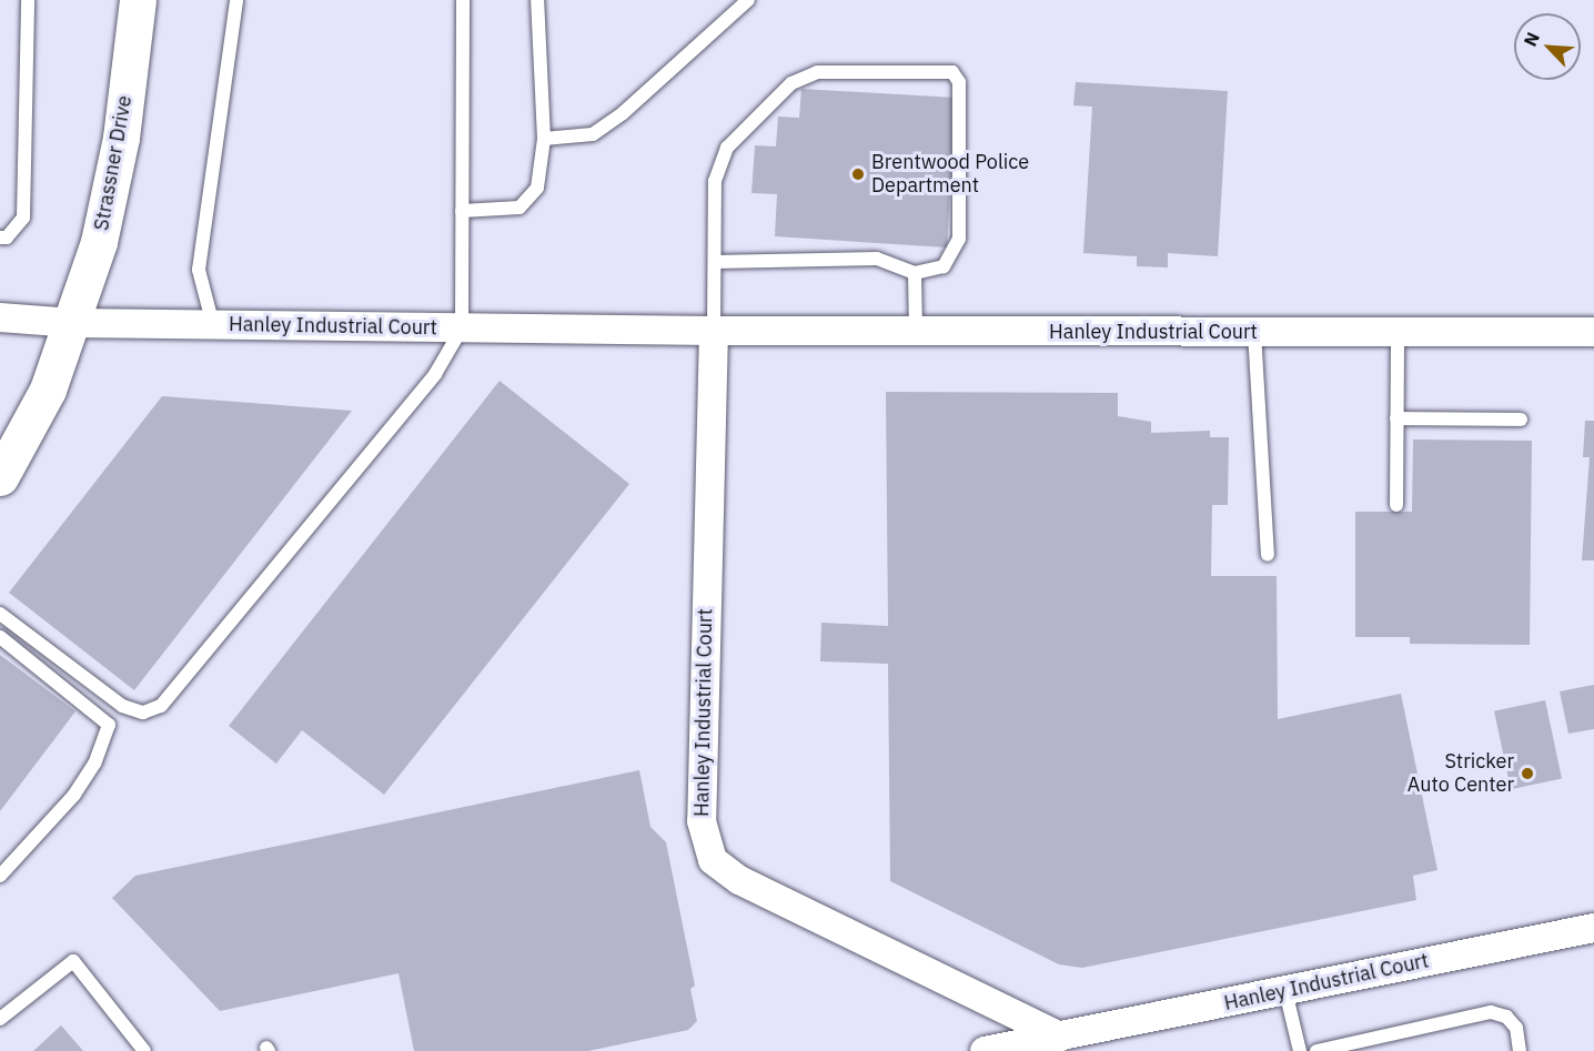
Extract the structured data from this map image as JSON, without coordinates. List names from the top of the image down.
{
  "streets": {
    "street": ["Strassner Drive", "Hanley Industrial Court"]
  },
  "crossings": [
    ["Strassner Drive", "Hanley Industrial Court"]
  ],
  "places": ["Brentwood Police Department", "Stricker Auto Center"],
  "north": "top left"
}
